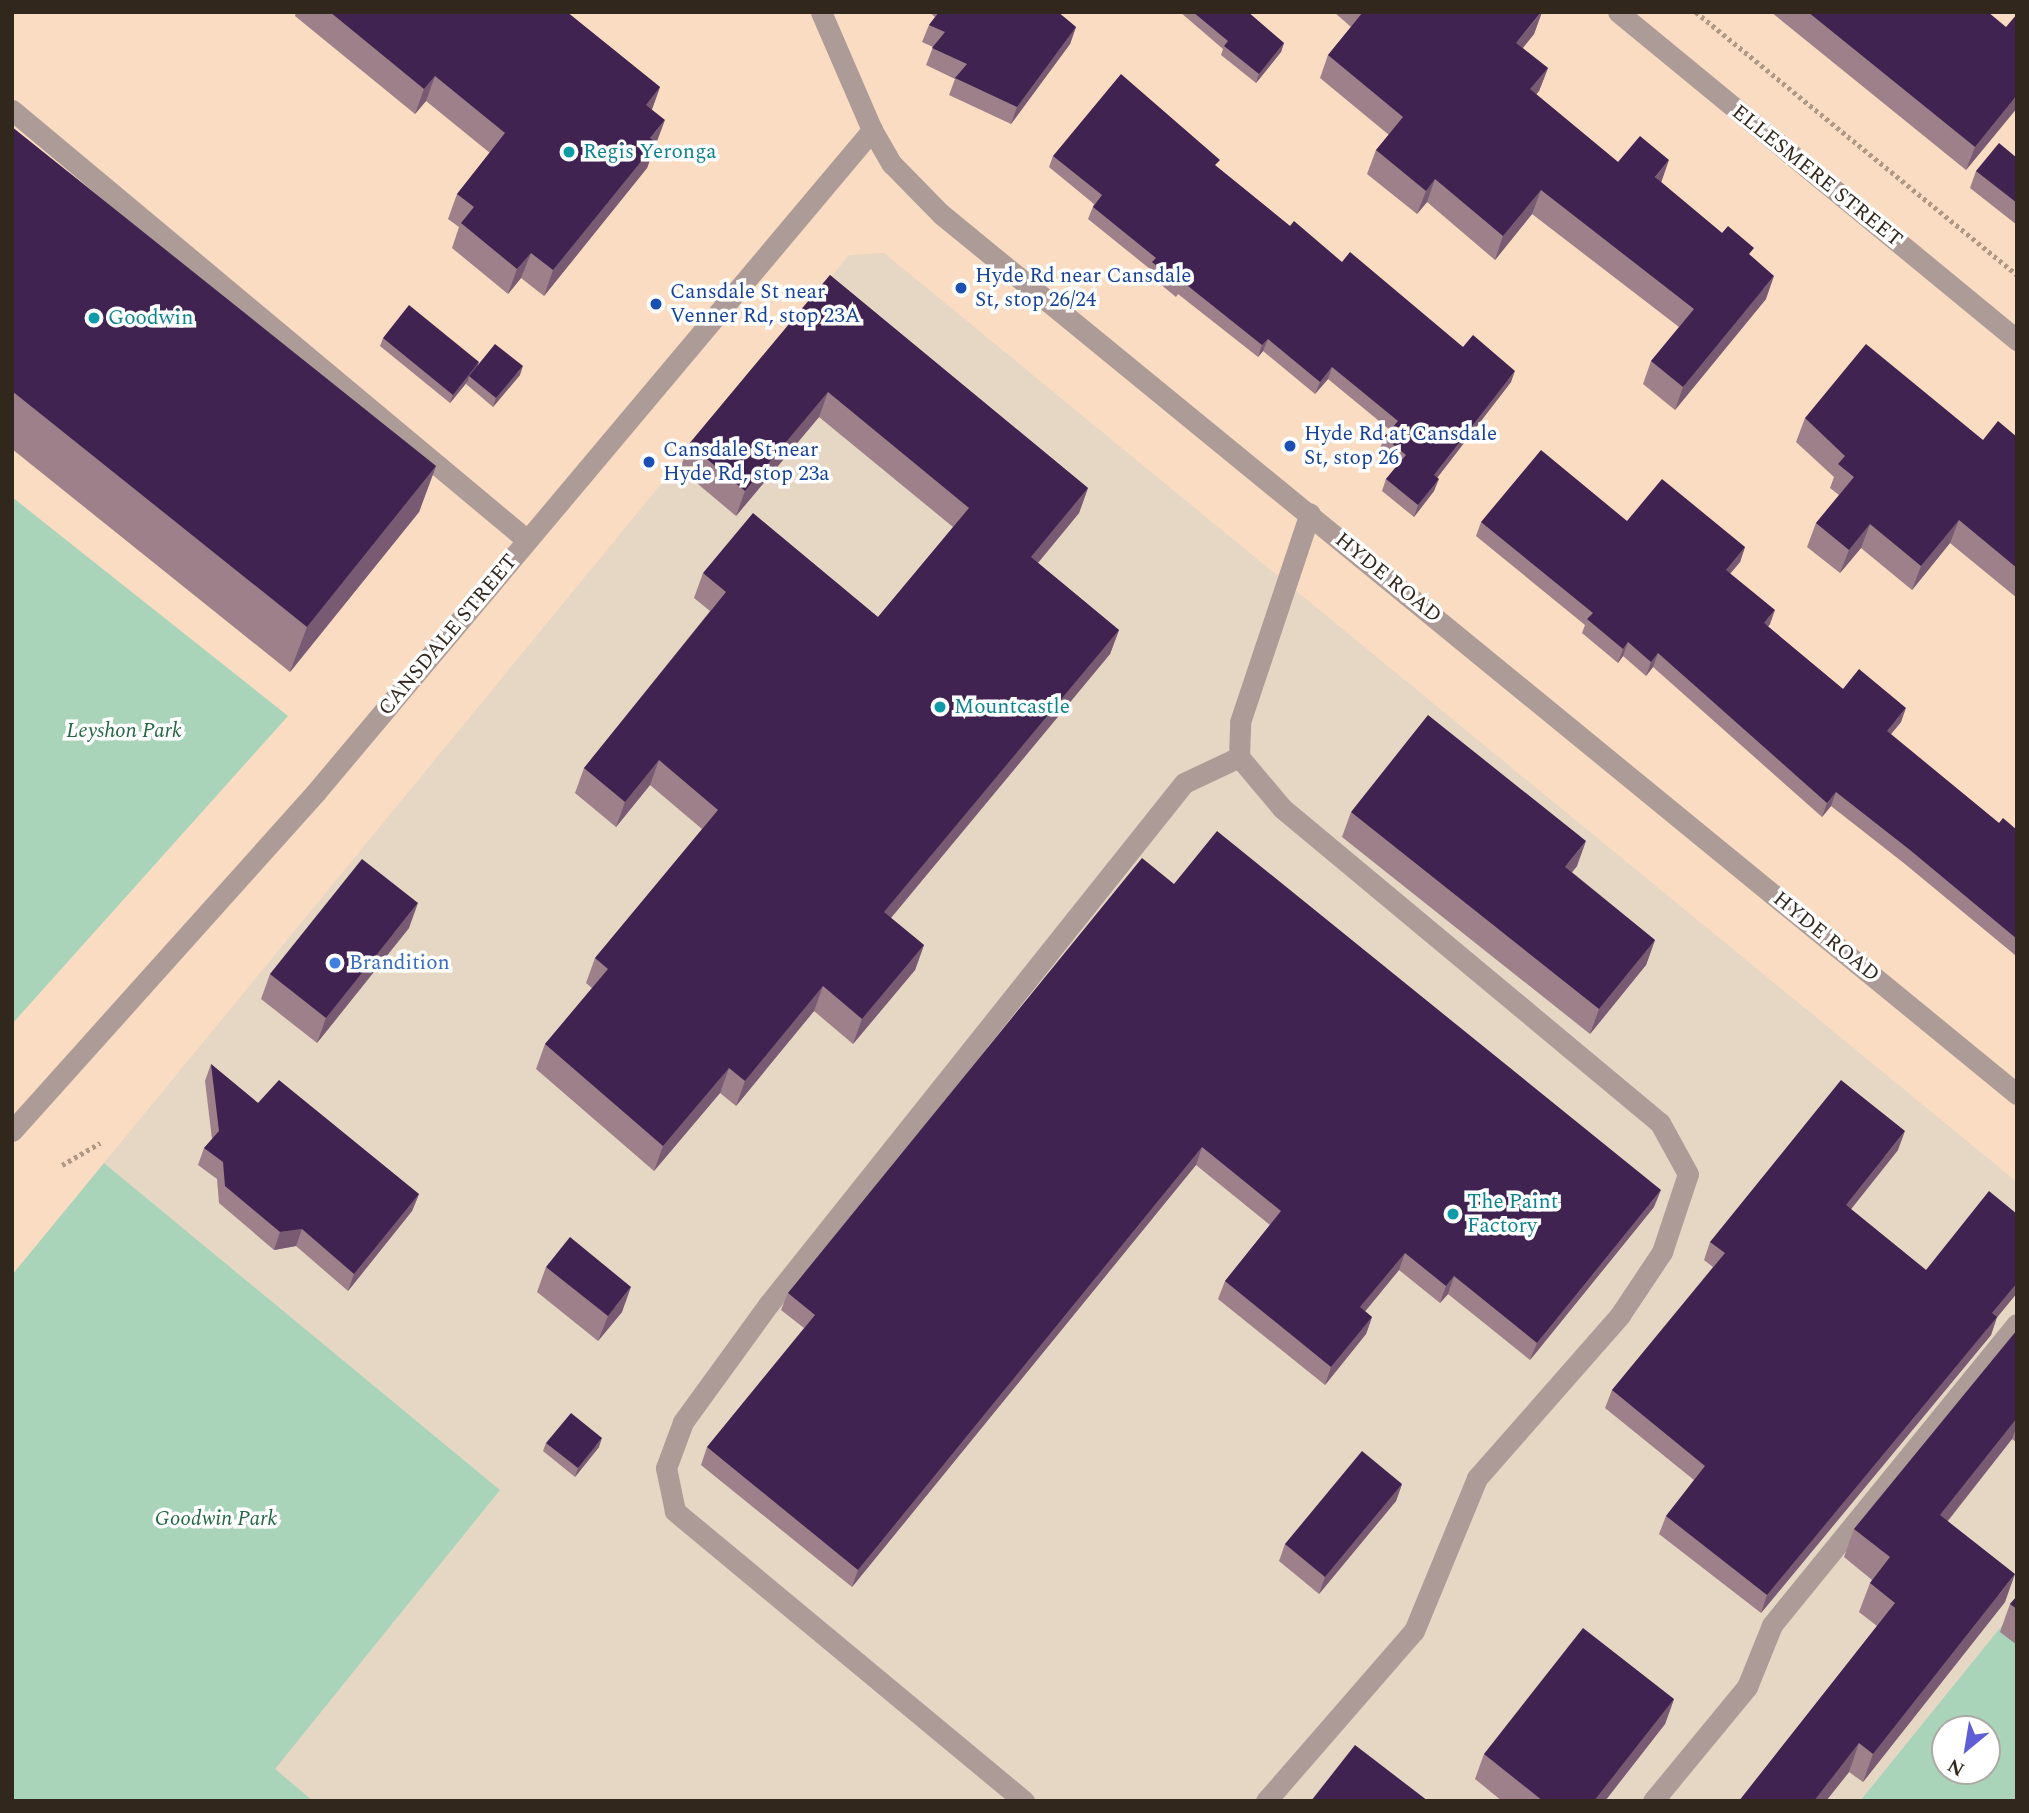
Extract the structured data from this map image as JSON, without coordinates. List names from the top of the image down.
{
  "streets": {
    "street": ["ELLESMERE STREET", "HYDE ROAD", "CANSDALE STREET"]
  },
  "crossings": [
    ["HYDE ROAD", "CANSDALE STREET"]
  ],
  "parks": ["Leyshon Park", "Goodwin Park"],
  "places": [
    "Regis Yeronga",
    "Hyde Rd near Cansdale St, stop 26/24",
    "Cansdale St near Venner Rd, stop 23A",
    "Goodwin",
    "Hyde Rd at Cansdale St, stop 26",
    "Cansdale St near Hyde Rd, stop 23a",
    "Mountcastle",
    "Brandition",
    "The Paint Factory"
  ],
  "north": "bottom left"
}
